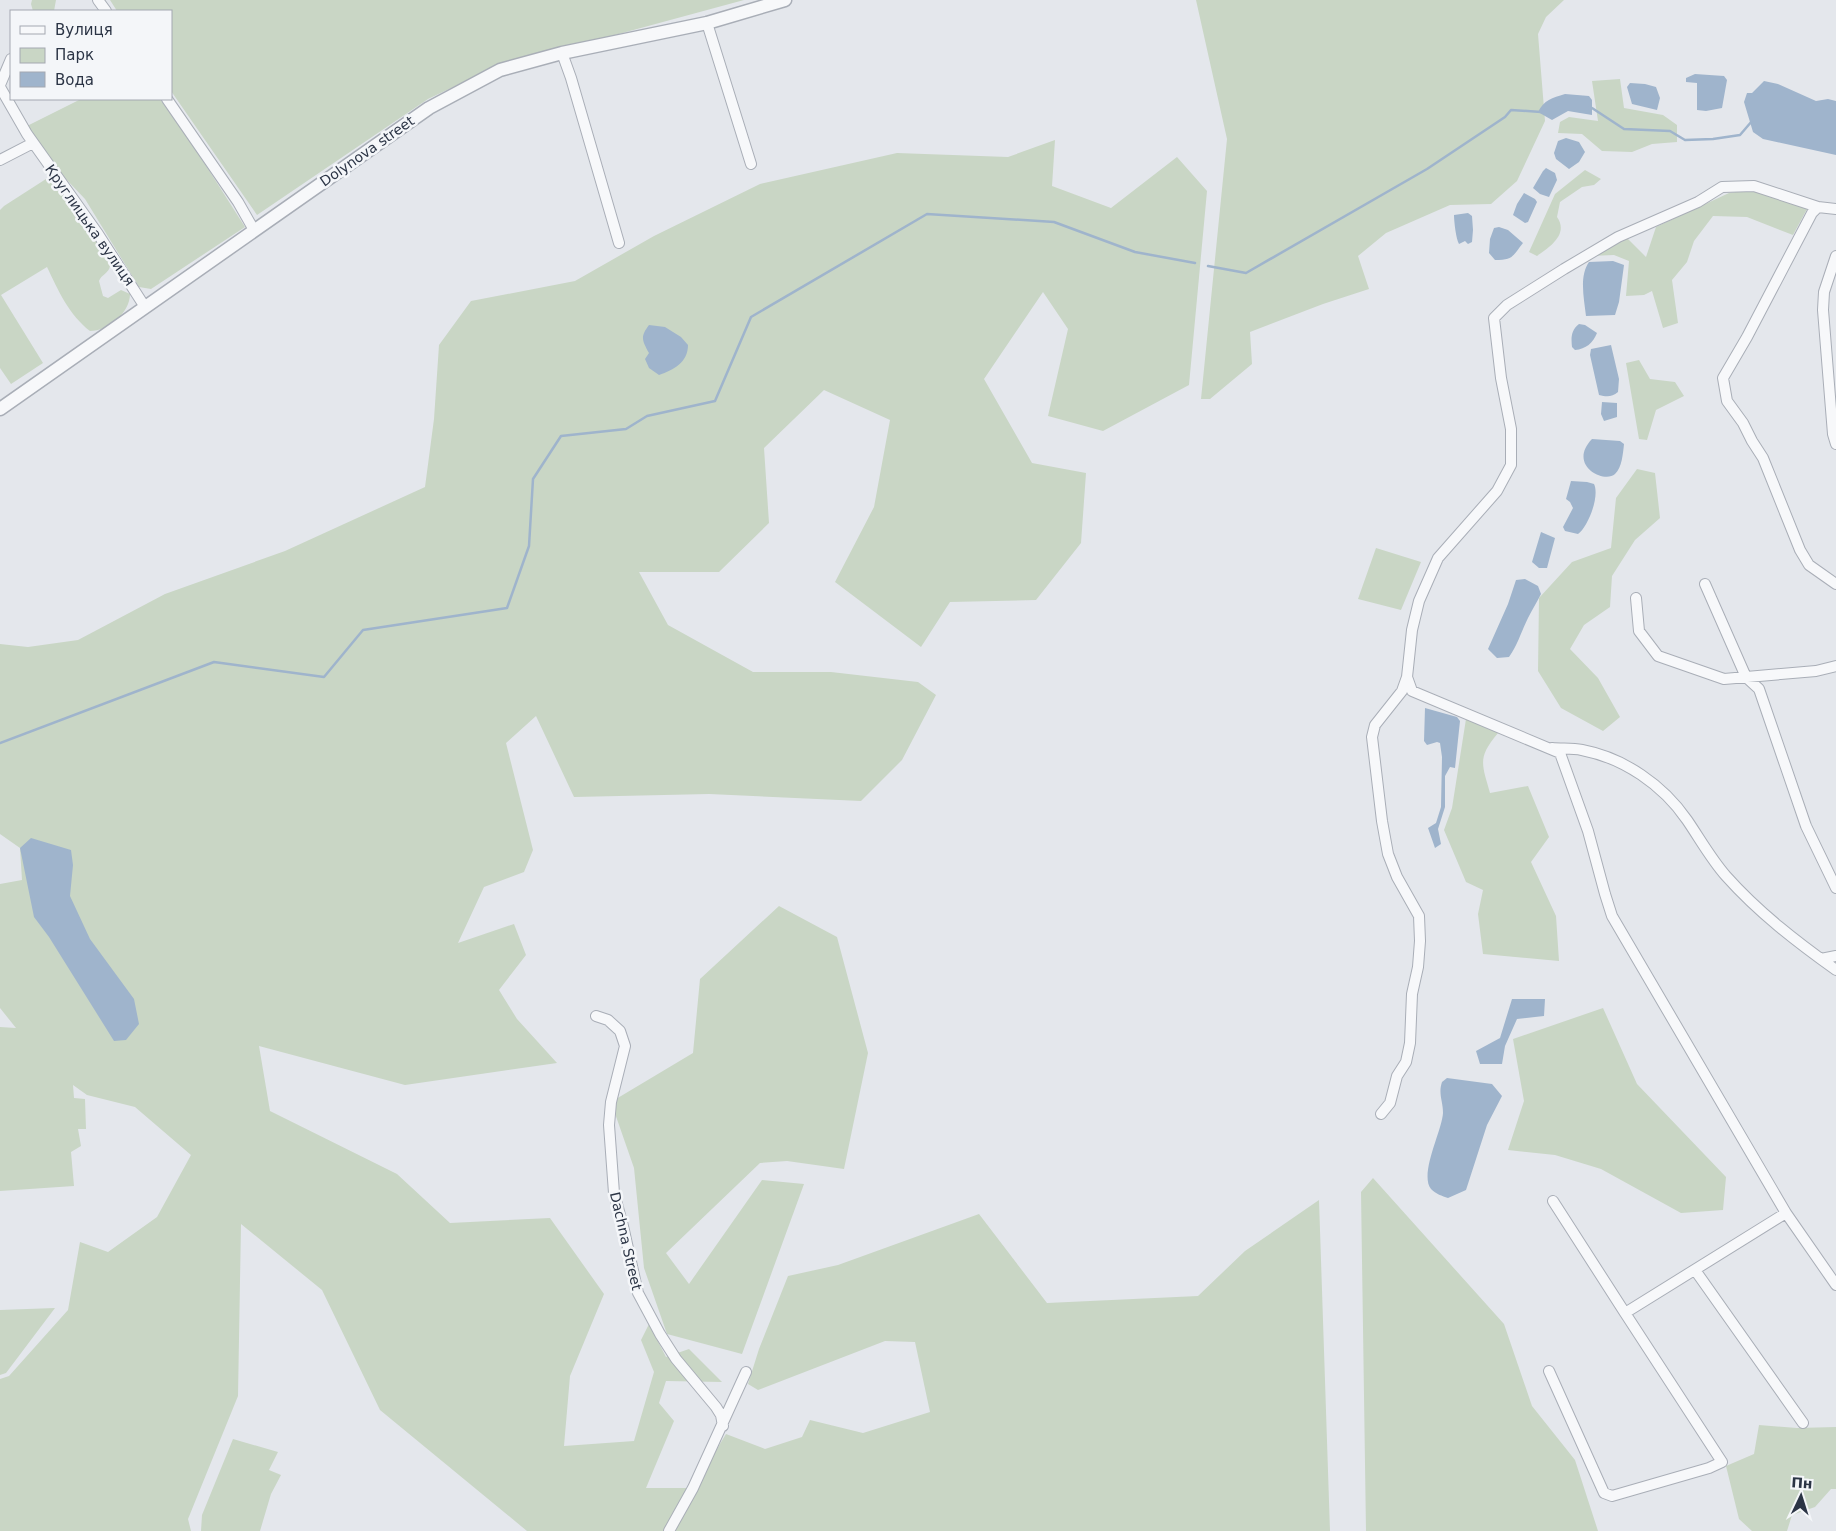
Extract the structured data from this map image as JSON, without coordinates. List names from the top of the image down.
{
  "streets": {
    "street": ["Dolynova street", "Круглицька вулиця", "Dachna Street"]
  },
  "crossings": [
    ["Dolynova street", "Круглицька вулиця"]
  ],
  "legend": ["Вулиця", "Парк", "Вода"],
  "north": "top"
}
